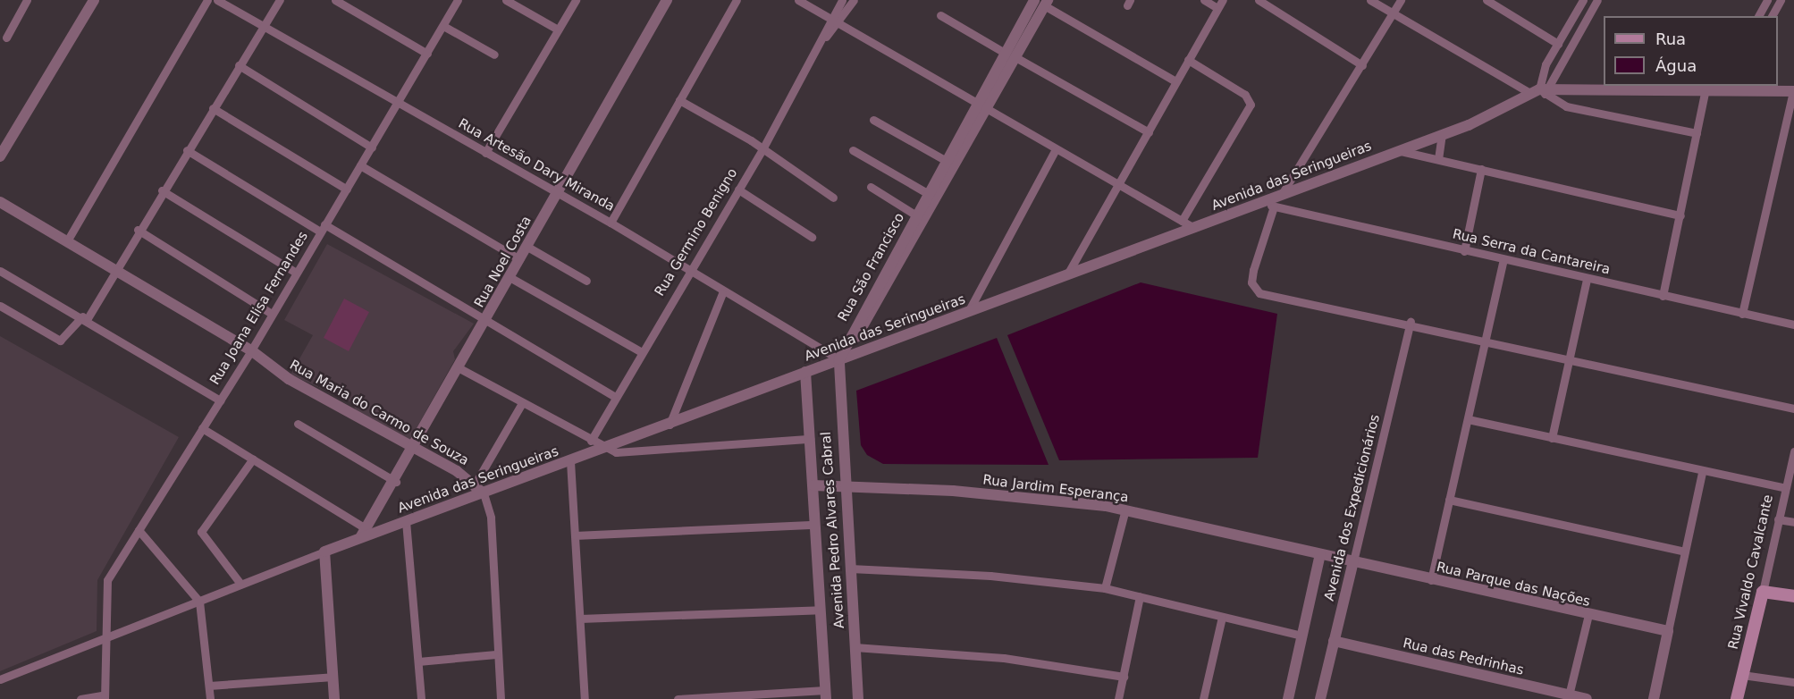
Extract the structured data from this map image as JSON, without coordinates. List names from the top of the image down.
{
  "streets": {
    "main road": ["Rua Vivaldo Cavalcante"],
    "street": [
      "Rua Artesão Dary Miranda",
      "Avenida das Seringueiras",
      "Rua Germino Benigno",
      "Rua Serra da Cantareira",
      "Rua Noel Costa",
      "Rua São Francisco",
      "Rua Joana Elisa Fernandes",
      "Rua Maria do Carmo de Souza",
      "Rua Jardim Esperança",
      "Avenida dos Expedicionários",
      "Avenida Pedro Alvares Cabral",
      "Rua Parque das Nações",
      "Rua das Pedrinhas"
    ]
  },
  "crossings": [
    ["Rua Artesão Dary Miranda", "Avenida das Seringueiras"],
    ["Rua Artesão Dary Miranda", "Rua Germino Benigno"],
    ["Rua Artesão Dary Miranda", "Rua Noel Costa"],
    ["Rua Artesão Dary Miranda", "Rua São Francisco"],
    ["Rua Artesão Dary Miranda", "Rua Joana Elisa Fernandes"],
    ["Rua Artesão Dary Miranda", "Avenida Pedro Alvares Cabral"],
    ["Avenida das Seringueiras", "Rua Serra da Cantareira"],
    ["Avenida das Seringueiras", "Rua Noel Costa"],
    ["Avenida das Seringueiras", "Rua São Francisco"],
    ["Avenida das Seringueiras", "Rua Joana Elisa Fernandes"],
    ["Avenida das Seringueiras", "Rua Maria do Carmo de Souza"],
    ["Avenida das Seringueiras", "Avenida Pedro Alvares Cabral"],
    ["Rua Noel Costa", "Rua Maria do Carmo de Souza"],
    ["Rua São Francisco", "Avenida Pedro Alvares Cabral"],
    ["Rua Joana Elisa Fernandes", "Rua Maria do Carmo de Souza"],
    ["Rua Jardim Esperança", "Avenida dos Expedicionários"],
    ["Rua Jardim Esperança", "Avenida Pedro Alvares Cabral"],
    ["Rua Jardim Esperança", "Rua Parque das Nações"],
    ["Avenida dos Expedicionários", "Rua Parque das Nações"],
    ["Avenida dos Expedicionários", "Rua das Pedrinhas"]
  ],
  "legend": ["Rua", "Água"]
}
